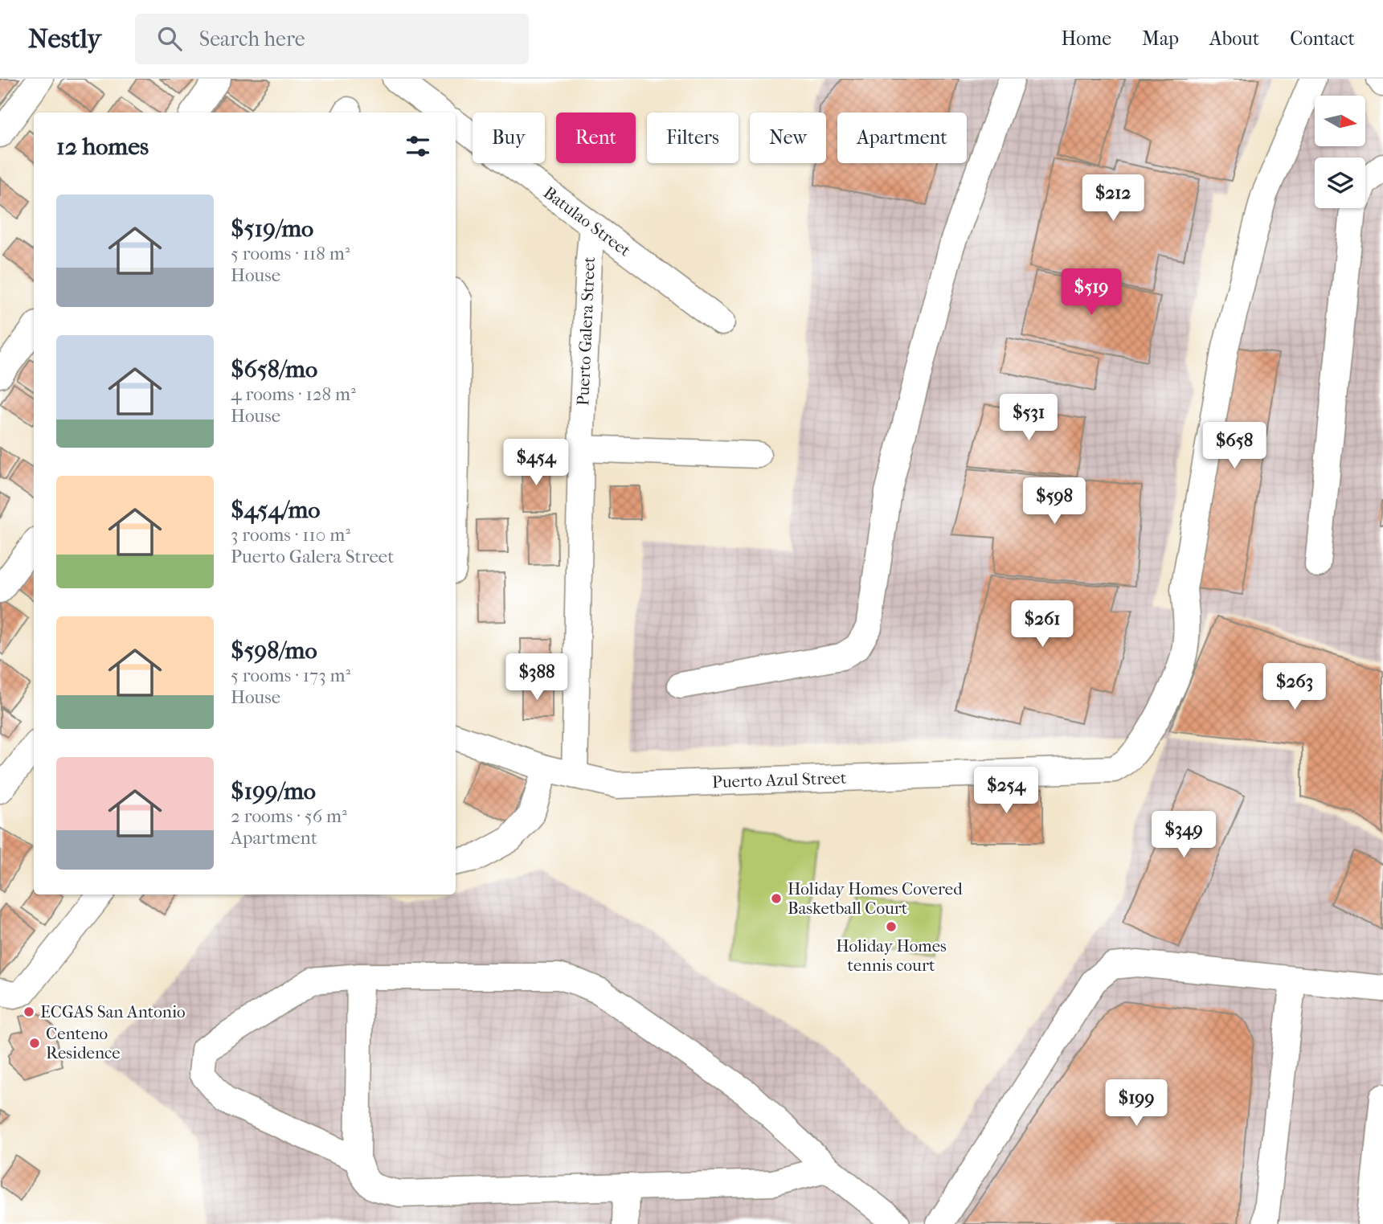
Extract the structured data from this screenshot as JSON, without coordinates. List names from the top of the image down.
{
  "streets": {
    "street": ["Batulao Street", "Puerto Galera Street", "Puerto Azul Street"]
  },
  "crossings": [
    ["Batulao Street", "Puerto Galera Street"],
    ["Puerto Galera Street", "Puerto Azul Street"]
  ],
  "places": [
    "Holiday Homes Covered Basketball Court",
    "Holiday Homes tennis court",
    "ECGAS San Antonio",
    "Centeno Residence"
  ],
  "north": "right",
  "page": {
    "header": "Nestly",
    "search": "Search here",
    "nav": [
      "Home",
      "Map",
      "About",
      "Contact"
    ],
    "chip": [
      "Buy",
      "Rent",
      "Filters",
      "New",
      "Apartment"
    ],
    "heading": "12 homes",
    "price": [
      "$212",
      "$519",
      "$531",
      "$658",
      "$454",
      "$598",
      "$261",
      "$388",
      "$263",
      "$254",
      "$349",
      "$199"
    ],
    "list": [
      {
        "name": "$519/mo",
        "note": "5 rooms · 118 m² · House"
      },
      {
        "name": "$658/mo",
        "note": "4 rooms · 128 m² · House"
      },
      {
        "name": "$454/mo",
        "note": "3 rooms · 110 m² · Puerto Galera Street"
      },
      {
        "name": "$598/mo",
        "note": "5 rooms · 173 m² · House"
      },
      {
        "name": "$199/mo",
        "note": "2 rooms · 56 m² · Apartment"
      }
    ]
  }
}
